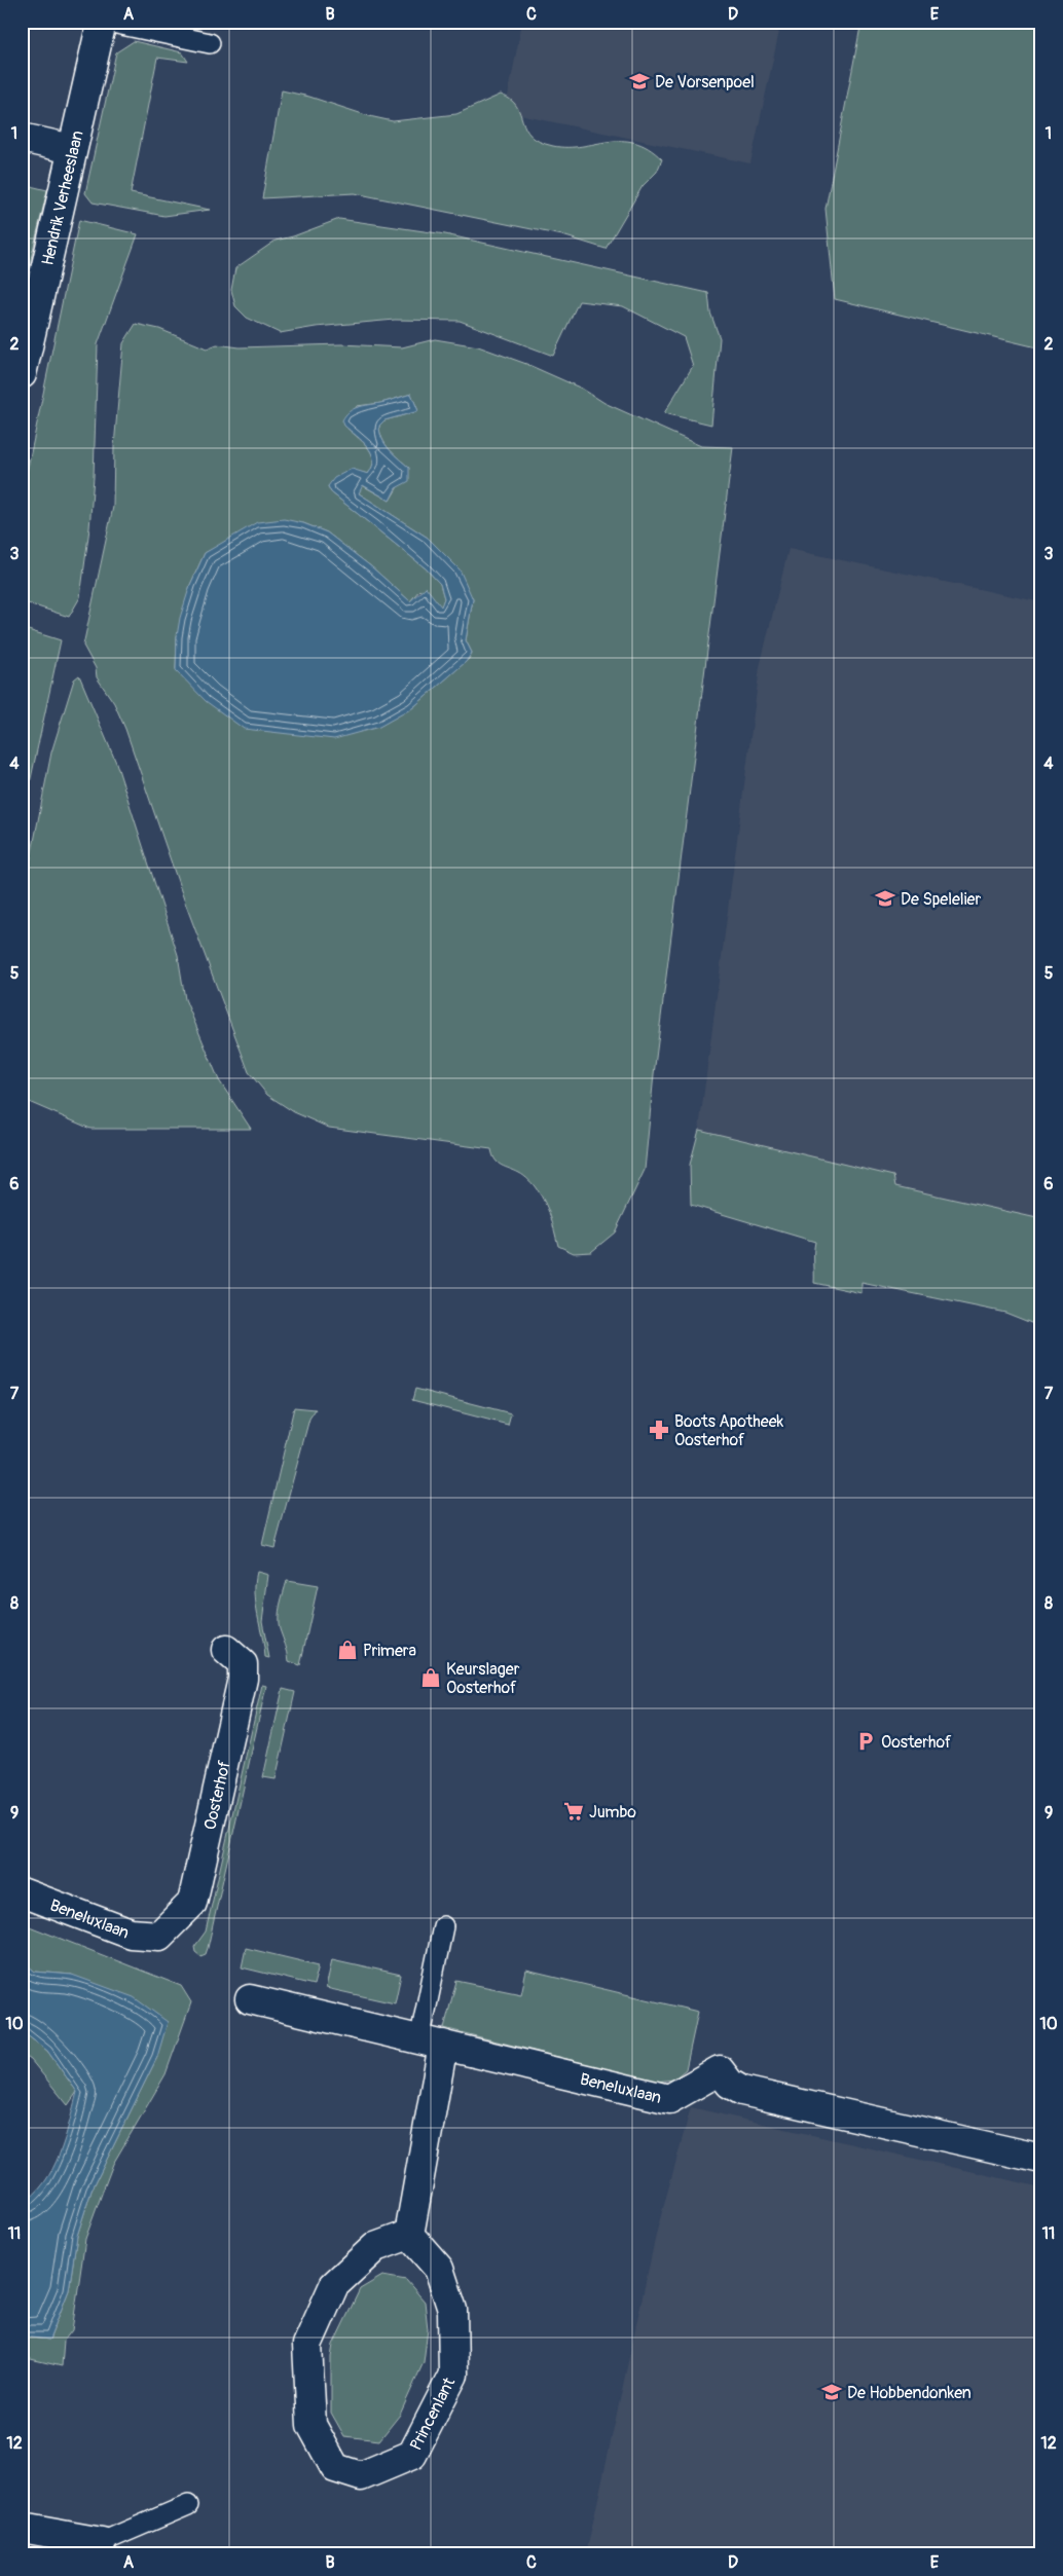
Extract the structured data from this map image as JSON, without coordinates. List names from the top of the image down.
{
  "streets": {
    "street": [
      "Hendrik Verheeslaan",
      "Oosterhof",
      "Beneluxlaan",
      "Princenlant"
    ]
  },
  "crossings": [
    ["Oosterhof", "Beneluxlaan"]
  ],
  "places": {
    "school or university": ["De Vorsenpoel", "De Spelelier", "De Hobbendonken"],
    "pharmacy": ["Boots Apotheek Oosterhof"],
    "shop": ["Primera", "Keurslager Oosterhof"],
    "parking": ["Oosterhof"],
    "supermarket": ["Jumbo"]
  },
  "grid": {
    "columns": [
      "A",
      "B",
      "C",
      "D",
      "E"
    ],
    "rows": [
      "1",
      "2",
      "3",
      "4",
      "5",
      "6",
      "7",
      "8",
      "9",
      "10",
      "11",
      "12"
    ]
  }
}
